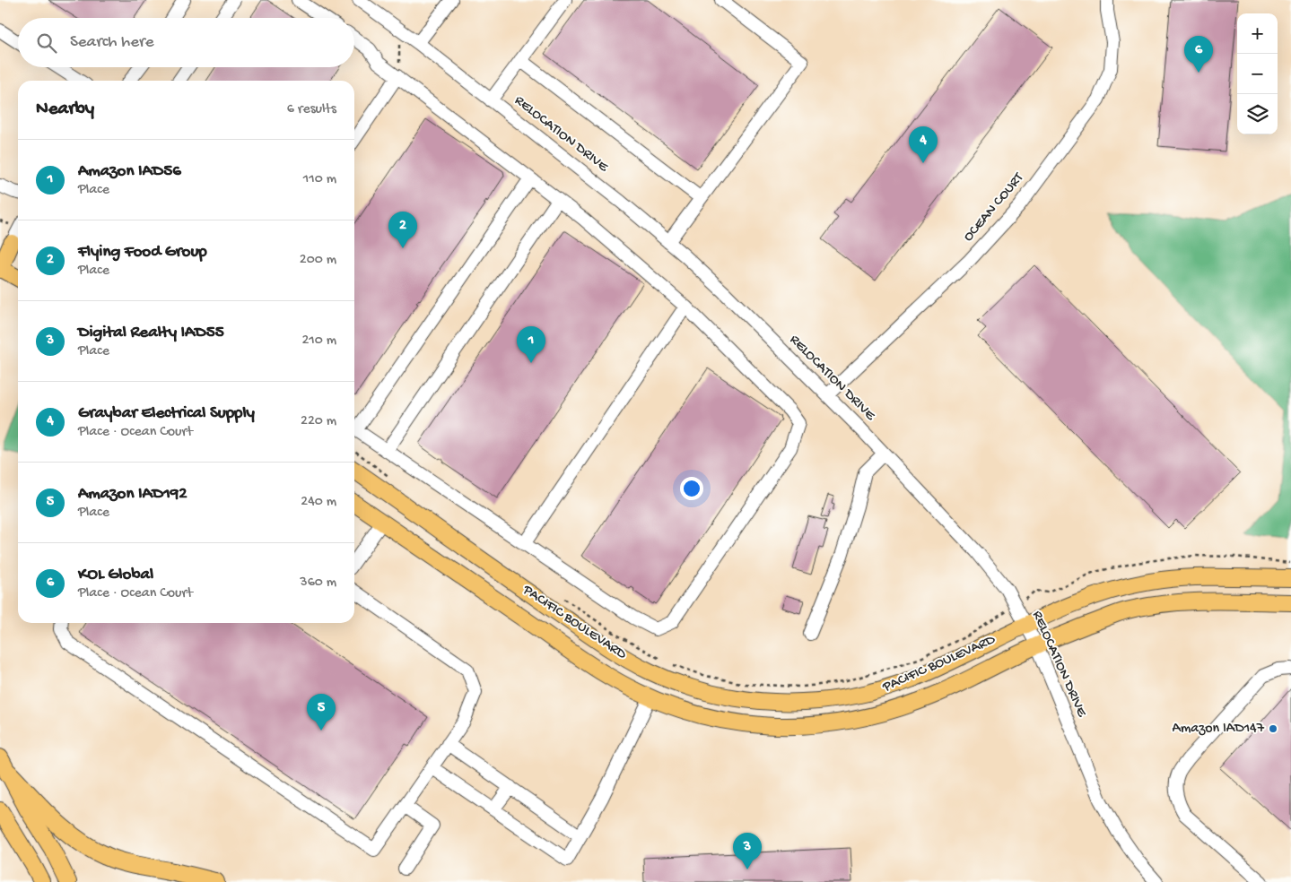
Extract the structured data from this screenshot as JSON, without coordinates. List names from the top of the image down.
{
  "streets": {
    "main road": ["PACIFIC BOULEVARD"],
    "street": ["RELOCATION DRIVE", "OCEAN COURT"]
  },
  "crossings": [
    ["RELOCATION DRIVE", "OCEAN COURT"],
    ["RELOCATION DRIVE", "PACIFIC BOULEVARD"]
  ],
  "places": ["Amazon IAD147"],
  "page": {
    "map_buttons": ["+", "−"],
    "search": "Search here",
    "pins": [
      "6",
      "4",
      "2",
      "1",
      "5",
      "3"
    ],
    "heading": ["Nearby", "6 results"],
    "list": [
      {
        "mark": "1",
        "name": "Amazon IAD56",
        "note": "Place",
        "value": "110 m"
      },
      {
        "mark": "2",
        "name": "Flying Food Group",
        "note": "Place",
        "value": "200 m"
      },
      {
        "mark": "3",
        "name": "Digital Realty IAD55",
        "note": "Place",
        "value": "210 m"
      },
      {
        "mark": "4",
        "name": "Graybar Electrical Supply",
        "note": "Place · Ocean Court",
        "value": "220 m"
      },
      {
        "mark": "5",
        "name": "Amazon IAD192",
        "note": "Place",
        "value": "240 m"
      },
      {
        "mark": "6",
        "name": "KOL Global",
        "note": "Place · Ocean Court",
        "value": "360 m"
      }
    ]
  }
}
